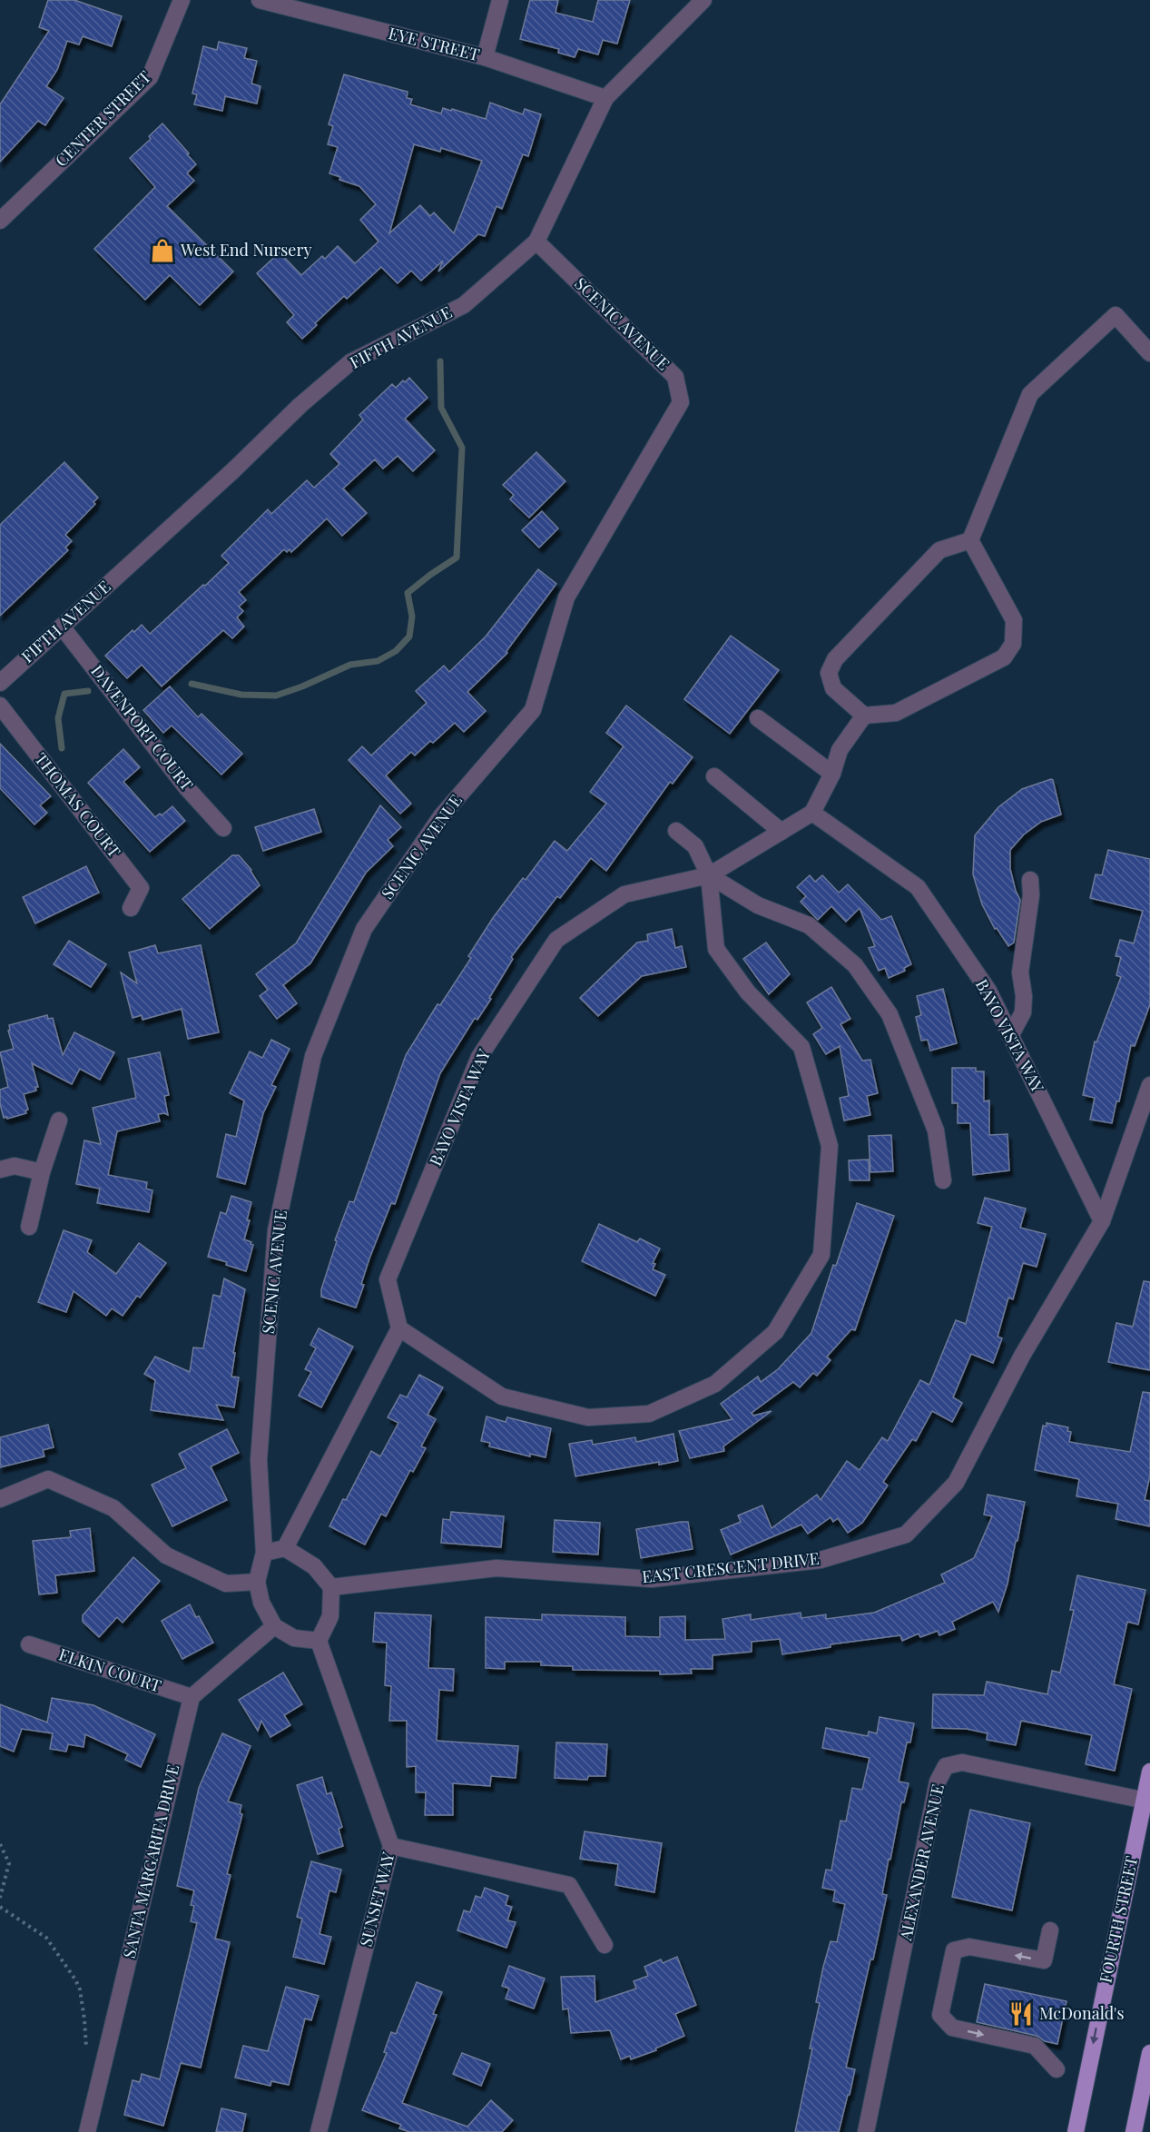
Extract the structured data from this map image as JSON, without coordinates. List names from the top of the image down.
{
  "streets": {
    "main road": ["FOURTH STREET"],
    "street": [
      "EYE STREET",
      "CENTER STREET",
      "SCENIC AVENUE",
      "FIFTH AVENUE",
      "DAVENPORT COURT",
      "THOMAS COURT",
      "BAYO VISTA WAY",
      "EAST CRESCENT DRIVE",
      "ELKIN COURT",
      "SANTA MARGARITA DRIVE",
      "ALEXANDER AVENUE",
      "SUNSET WAY"
    ]
  },
  "crossings": [
    ["EYE STREET", "FIFTH AVENUE"],
    ["SCENIC AVENUE", "FIFTH AVENUE"],
    ["SCENIC AVENUE", "EAST CRESCENT DRIVE"],
    ["SCENIC AVENUE", "SUNSET WAY"],
    ["FIFTH AVENUE", "DAVENPORT COURT"],
    ["BAYO VISTA WAY", "EAST CRESCENT DRIVE"],
    ["EAST CRESCENT DRIVE", "SUNSET WAY"],
    ["ELKIN COURT", "SANTA MARGARITA DRIVE"],
    ["ALEXANDER AVENUE", "FOURTH STREET"]
  ],
  "one_way": ["FOURTH STREET"],
  "places": {
    "shop": ["West End Nursery"],
    "restaurant": ["McDonald's"]
  }
}
